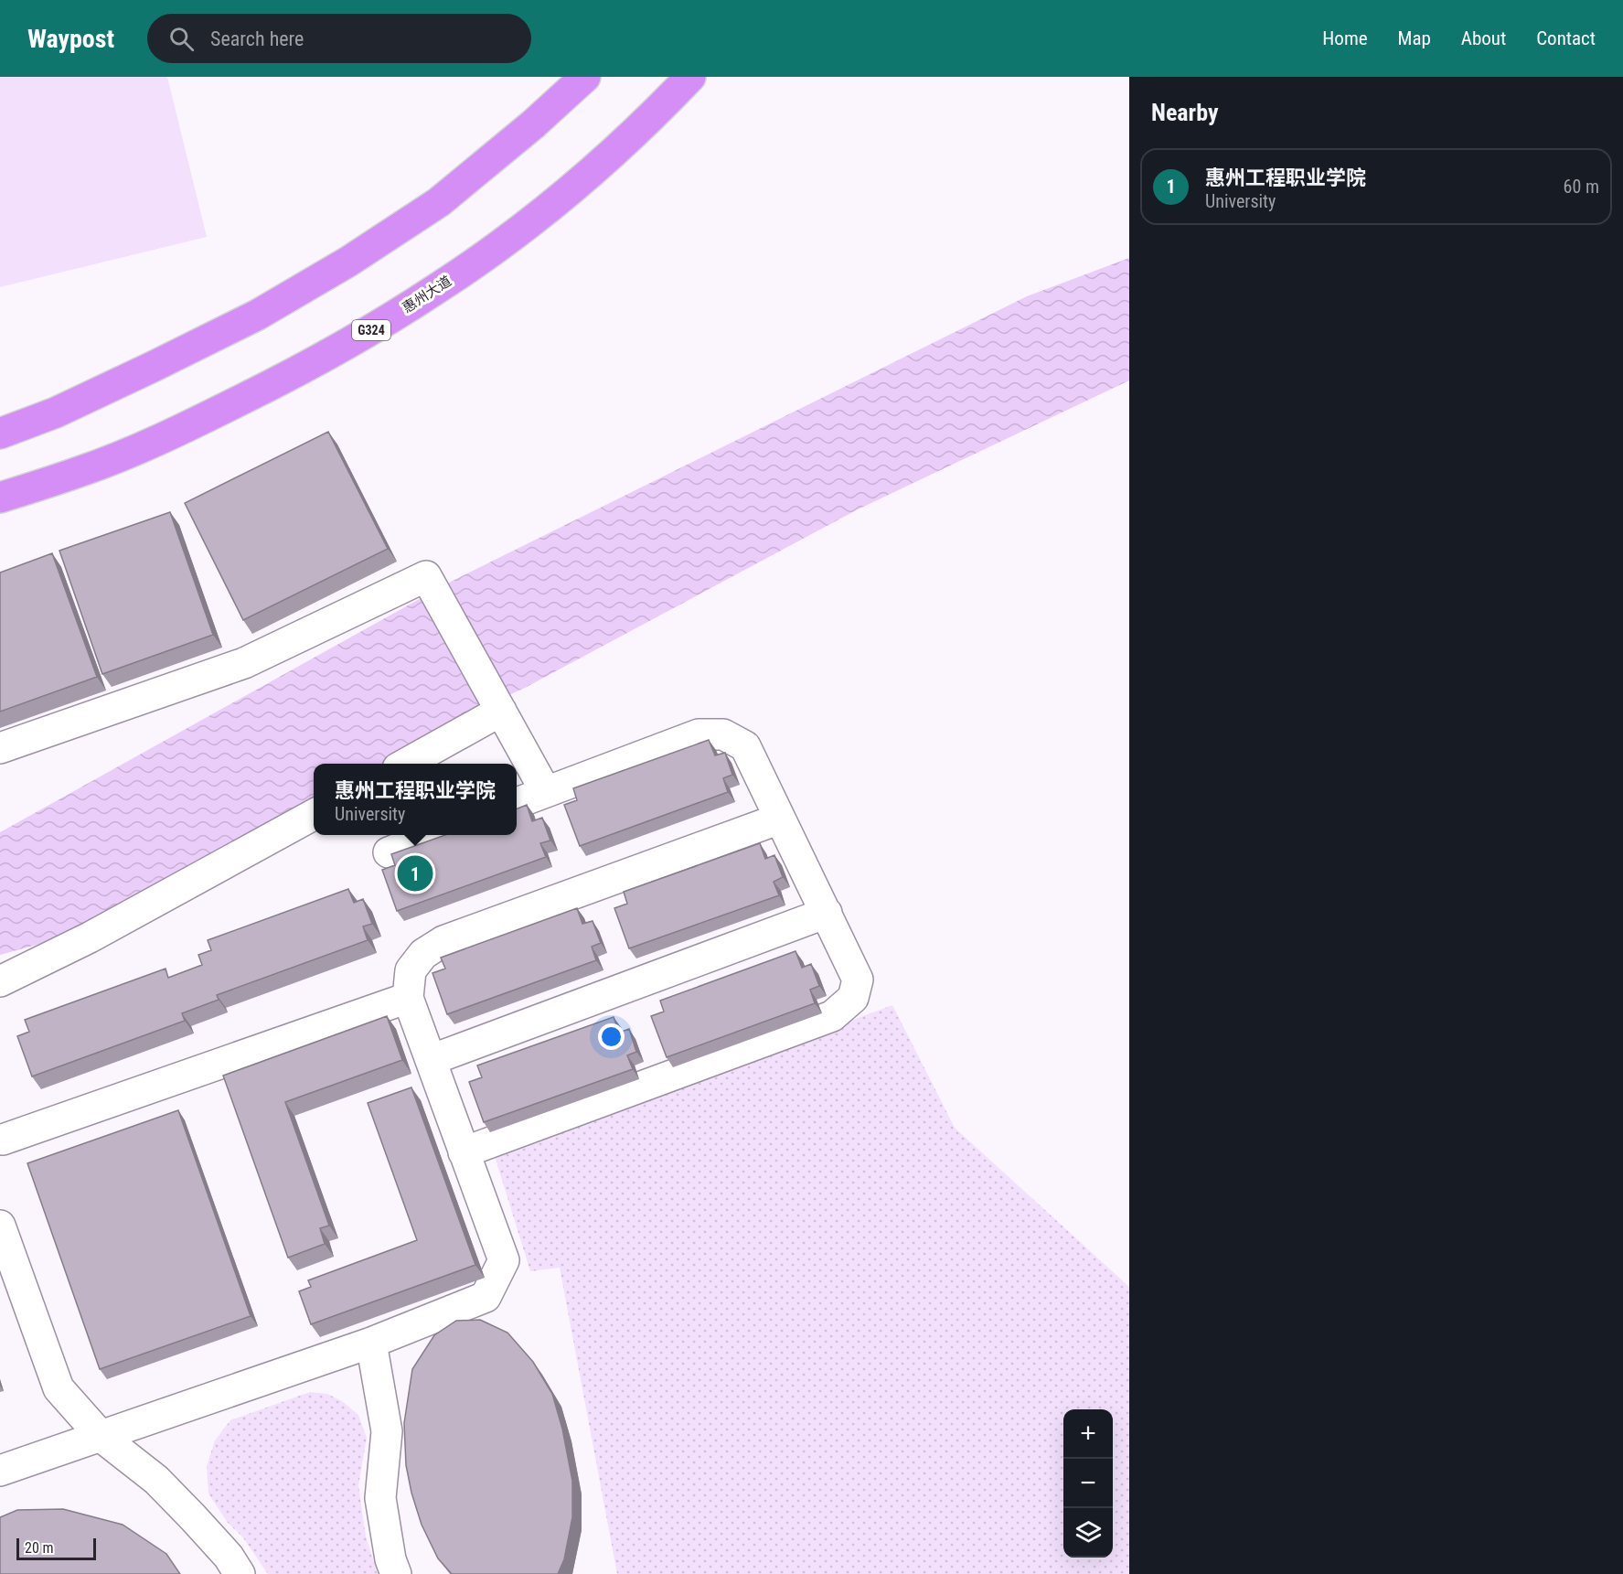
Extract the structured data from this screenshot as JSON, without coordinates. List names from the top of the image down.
{
  "streets": {
    "highway": ["惠州大道", "G324"]
  },
  "scale_bar": "20 m",
  "page": {
    "header": "Waypost",
    "search": "Search here",
    "nav": [
      "Home",
      "Map",
      "About",
      "Contact"
    ],
    "heading": "Nearby",
    "list": [
      {
        "mark": "1",
        "name": "惠州工程职业学院",
        "note": "University",
        "value": "60 m"
      }
    ],
    "popup": ["惠州工程职业学院", "University"],
    "pins": "1",
    "map_buttons": ["+", "−"],
    "scale": "20 m"
  }
}
